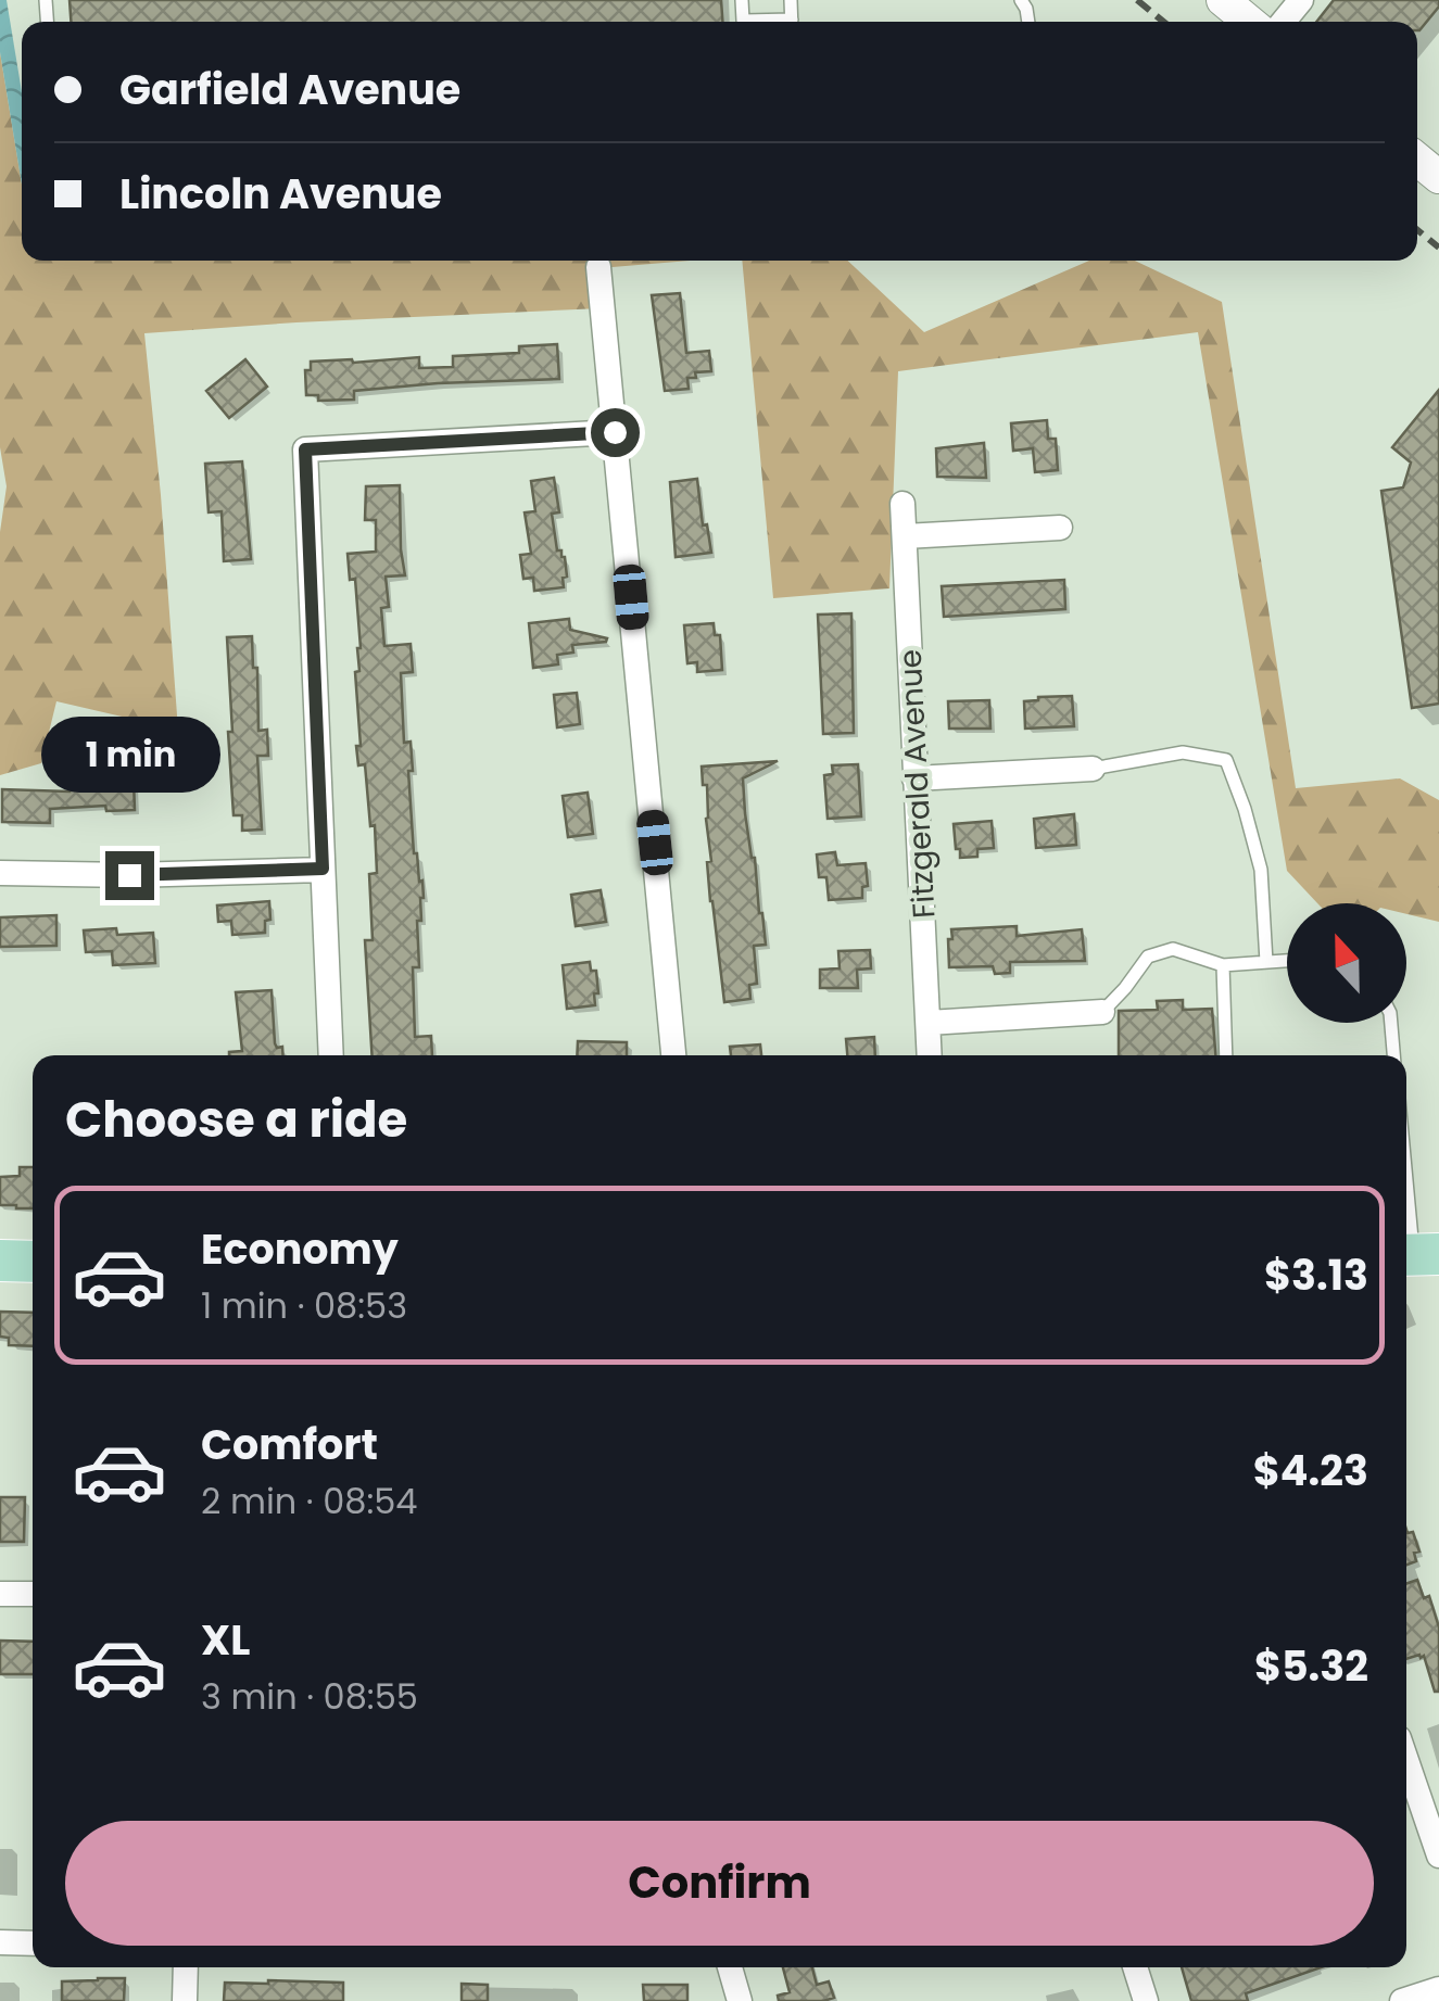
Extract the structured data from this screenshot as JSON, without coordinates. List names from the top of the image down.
{
  "streets": {
    "street": ["Fitzgerald Avenue"]
  },
  "north": "top",
  "page": {
    "banner": ["Garfield Avenue", "Lincoln Avenue"],
    "bubble": "1 min",
    "heading": "Choose a ride",
    "list": [
      {
        "name": "Economy",
        "note": "1 min · 08:53",
        "value": "$3.13"
      },
      {
        "name": "Comfort",
        "note": "2 min · 08:54",
        "value": "$4.23"
      },
      {
        "name": "XL",
        "note": "3 min · 08:55",
        "value": "$5.32"
      }
    ],
    "buttons": "Confirm"
  }
}
